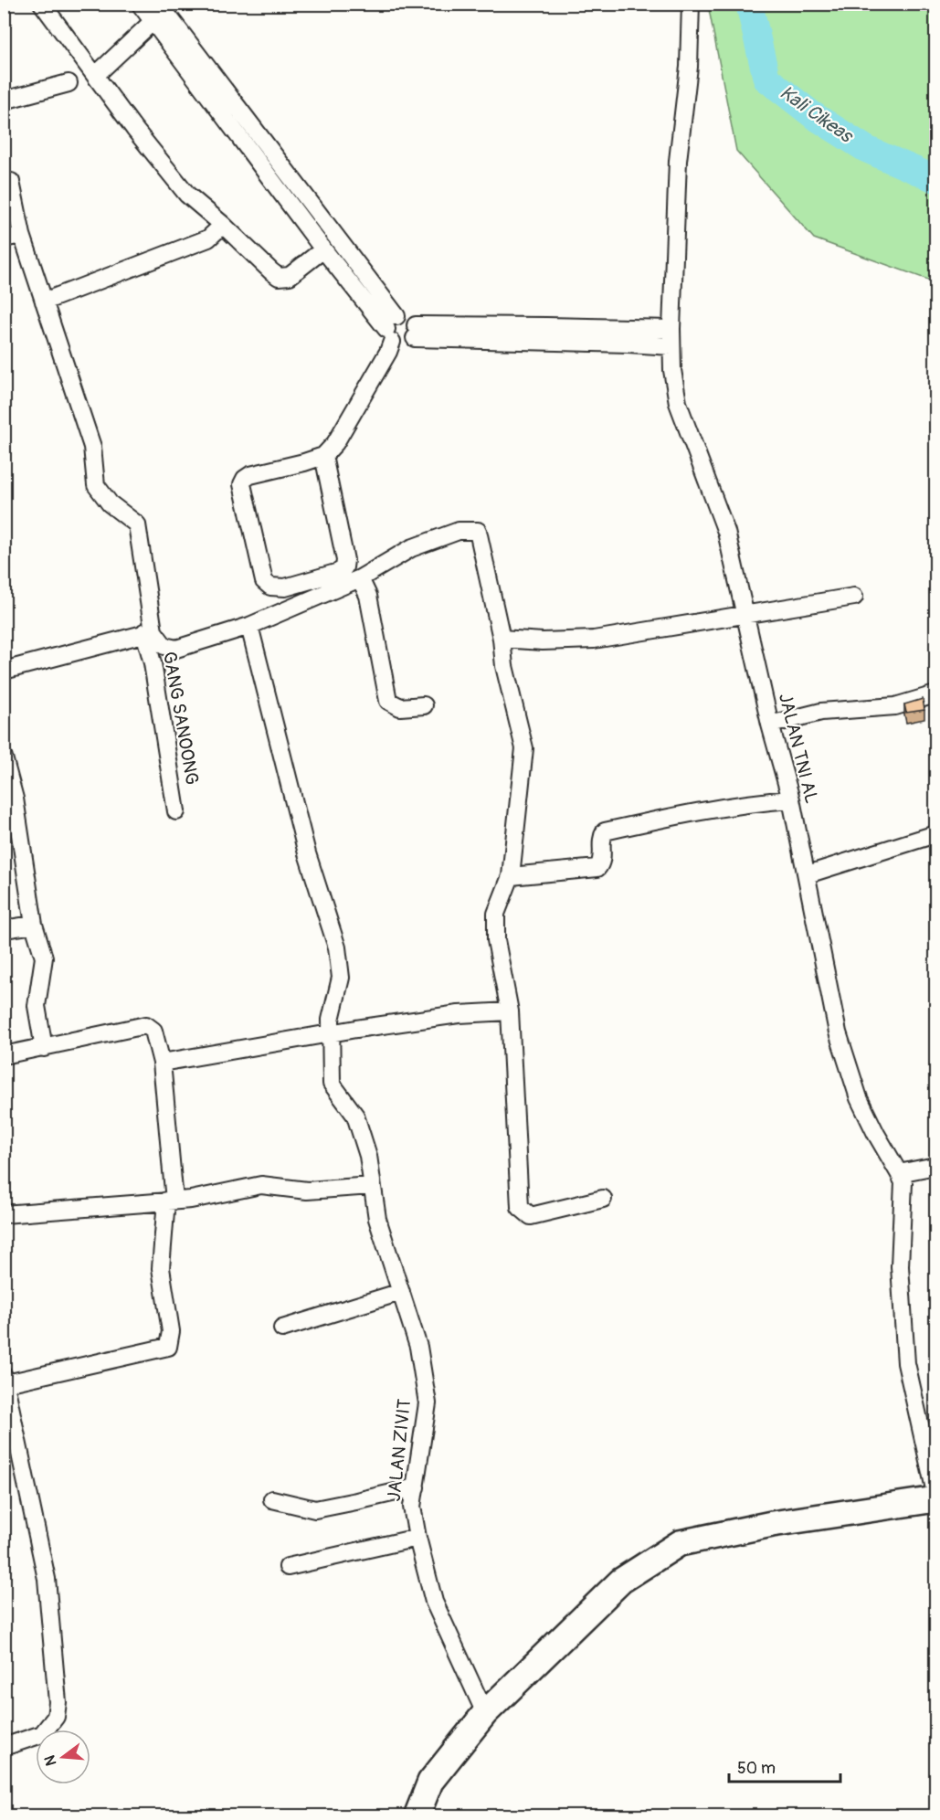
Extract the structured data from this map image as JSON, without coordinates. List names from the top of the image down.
{
  "streets": {
    "street": ["GANG SANOONG", "JALAN TNI AL", "JALAN ZIVIT"]
  },
  "water": ["Kali Cikeas"],
  "scale_bar": "50 m",
  "north": "left"
}
